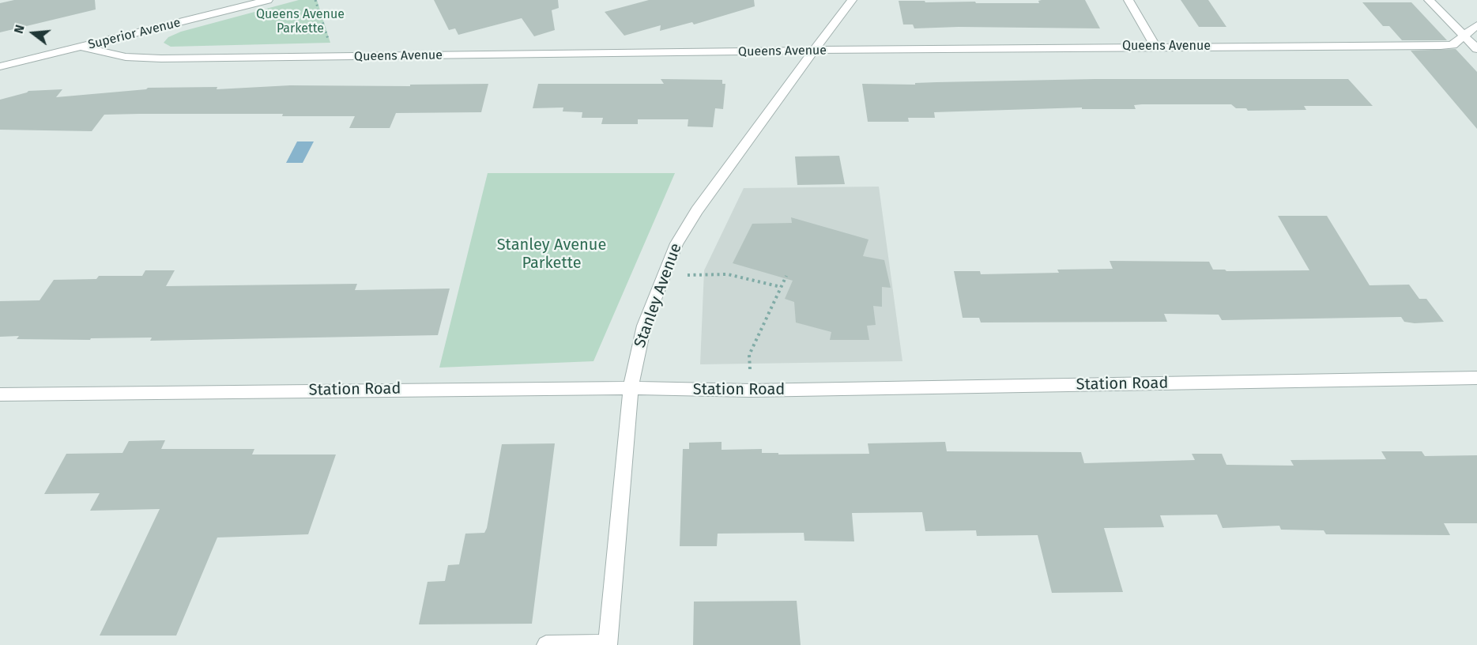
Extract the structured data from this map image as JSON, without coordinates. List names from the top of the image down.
{
  "streets": {
    "street": [
      "Superior Avenue",
      "Queens Avenue",
      "Stanley Avenue",
      "Station Road"
    ]
  },
  "crossings": [
    ["Superior Avenue", "Queens Avenue"],
    ["Queens Avenue", "Stanley Avenue"],
    ["Stanley Avenue", "Station Road"]
  ],
  "parks": ["Queens Avenue Parkette", "Stanley Avenue Parkette"],
  "north": "left"
}
